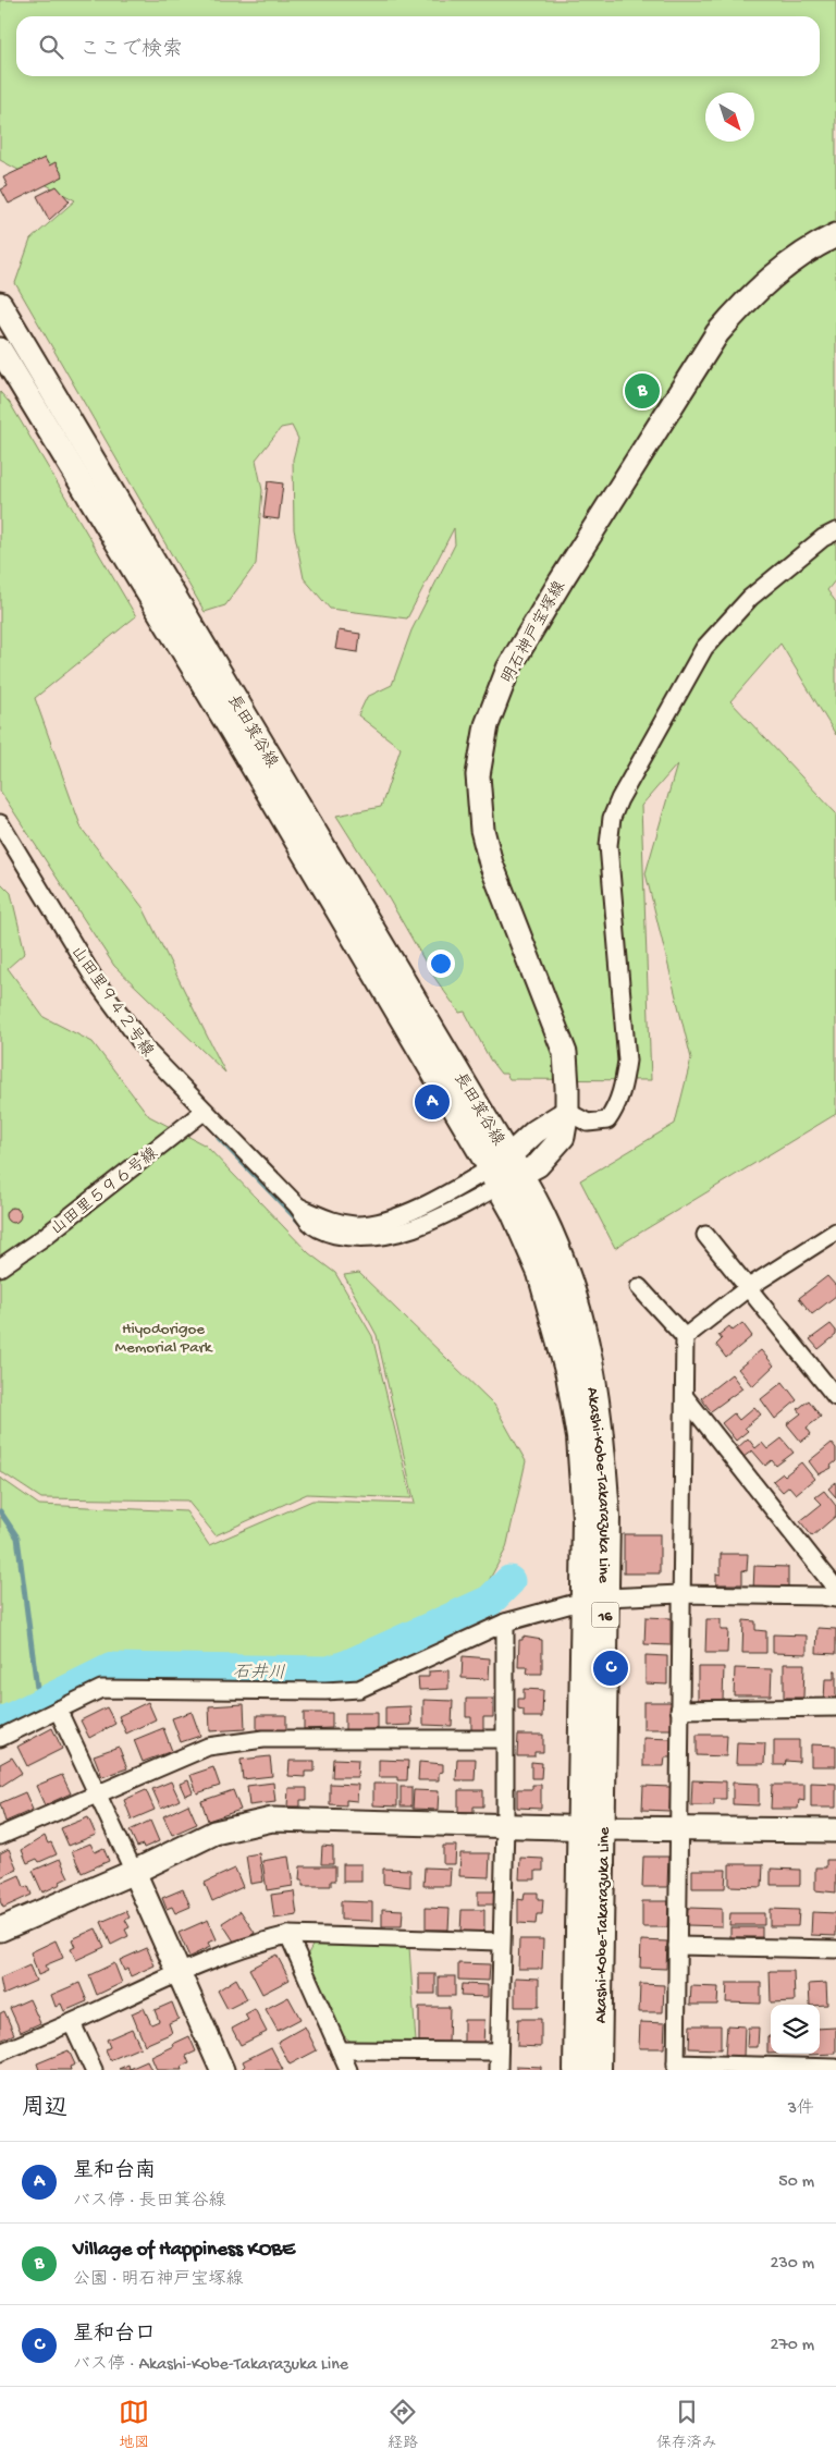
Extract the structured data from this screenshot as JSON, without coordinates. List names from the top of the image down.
{
  "streets": {
    "main road": ["Akashi-Kobe-Takarazuka Line", "16"],
    "street": [
      "明石神戸宝塚線",
      "長田箕谷線",
      "山田里９４２号線",
      "山田里５９６号線"
    ]
  },
  "crossings": [
    ["明石神戸宝塚線", "長田箕谷線"],
    ["明石神戸宝塚線", "山田里９４２号線"],
    ["明石神戸宝塚線", "Akashi-Kobe-Takarazuka Line"],
    ["長田箕谷線", "山田里９４２号線"],
    ["長田箕谷線", "Akashi-Kobe-Takarazuka Line"],
    ["山田里９４２号線", "山田里５９６号線"],
    ["山田里９４２号線", "Akashi-Kobe-Takarazuka Line"]
  ],
  "water": ["石井川"],
  "parks": ["Hiyodorigoe Memorial Park"],
  "north": "bottom right",
  "page": {
    "search": "ここで検索",
    "pins": ["B", "A", "C"],
    "heading": ["周辺", "3件"],
    "list": [
      {
        "mark": "A",
        "name": "星和台南",
        "note": "バス停 · 長田箕谷線",
        "value": "50 m"
      },
      {
        "mark": "B",
        "name": "Village of Happiness KOBE",
        "note": "公園 · 明石神戸宝塚線",
        "value": "230 m"
      },
      {
        "mark": "C",
        "name": "星和台口",
        "note": "バス停 · Akashi-Kobe-Takarazuka Line",
        "value": "270 m"
      }
    ],
    "nav": ["地図", "経路", "保存済み"]
  }
}
